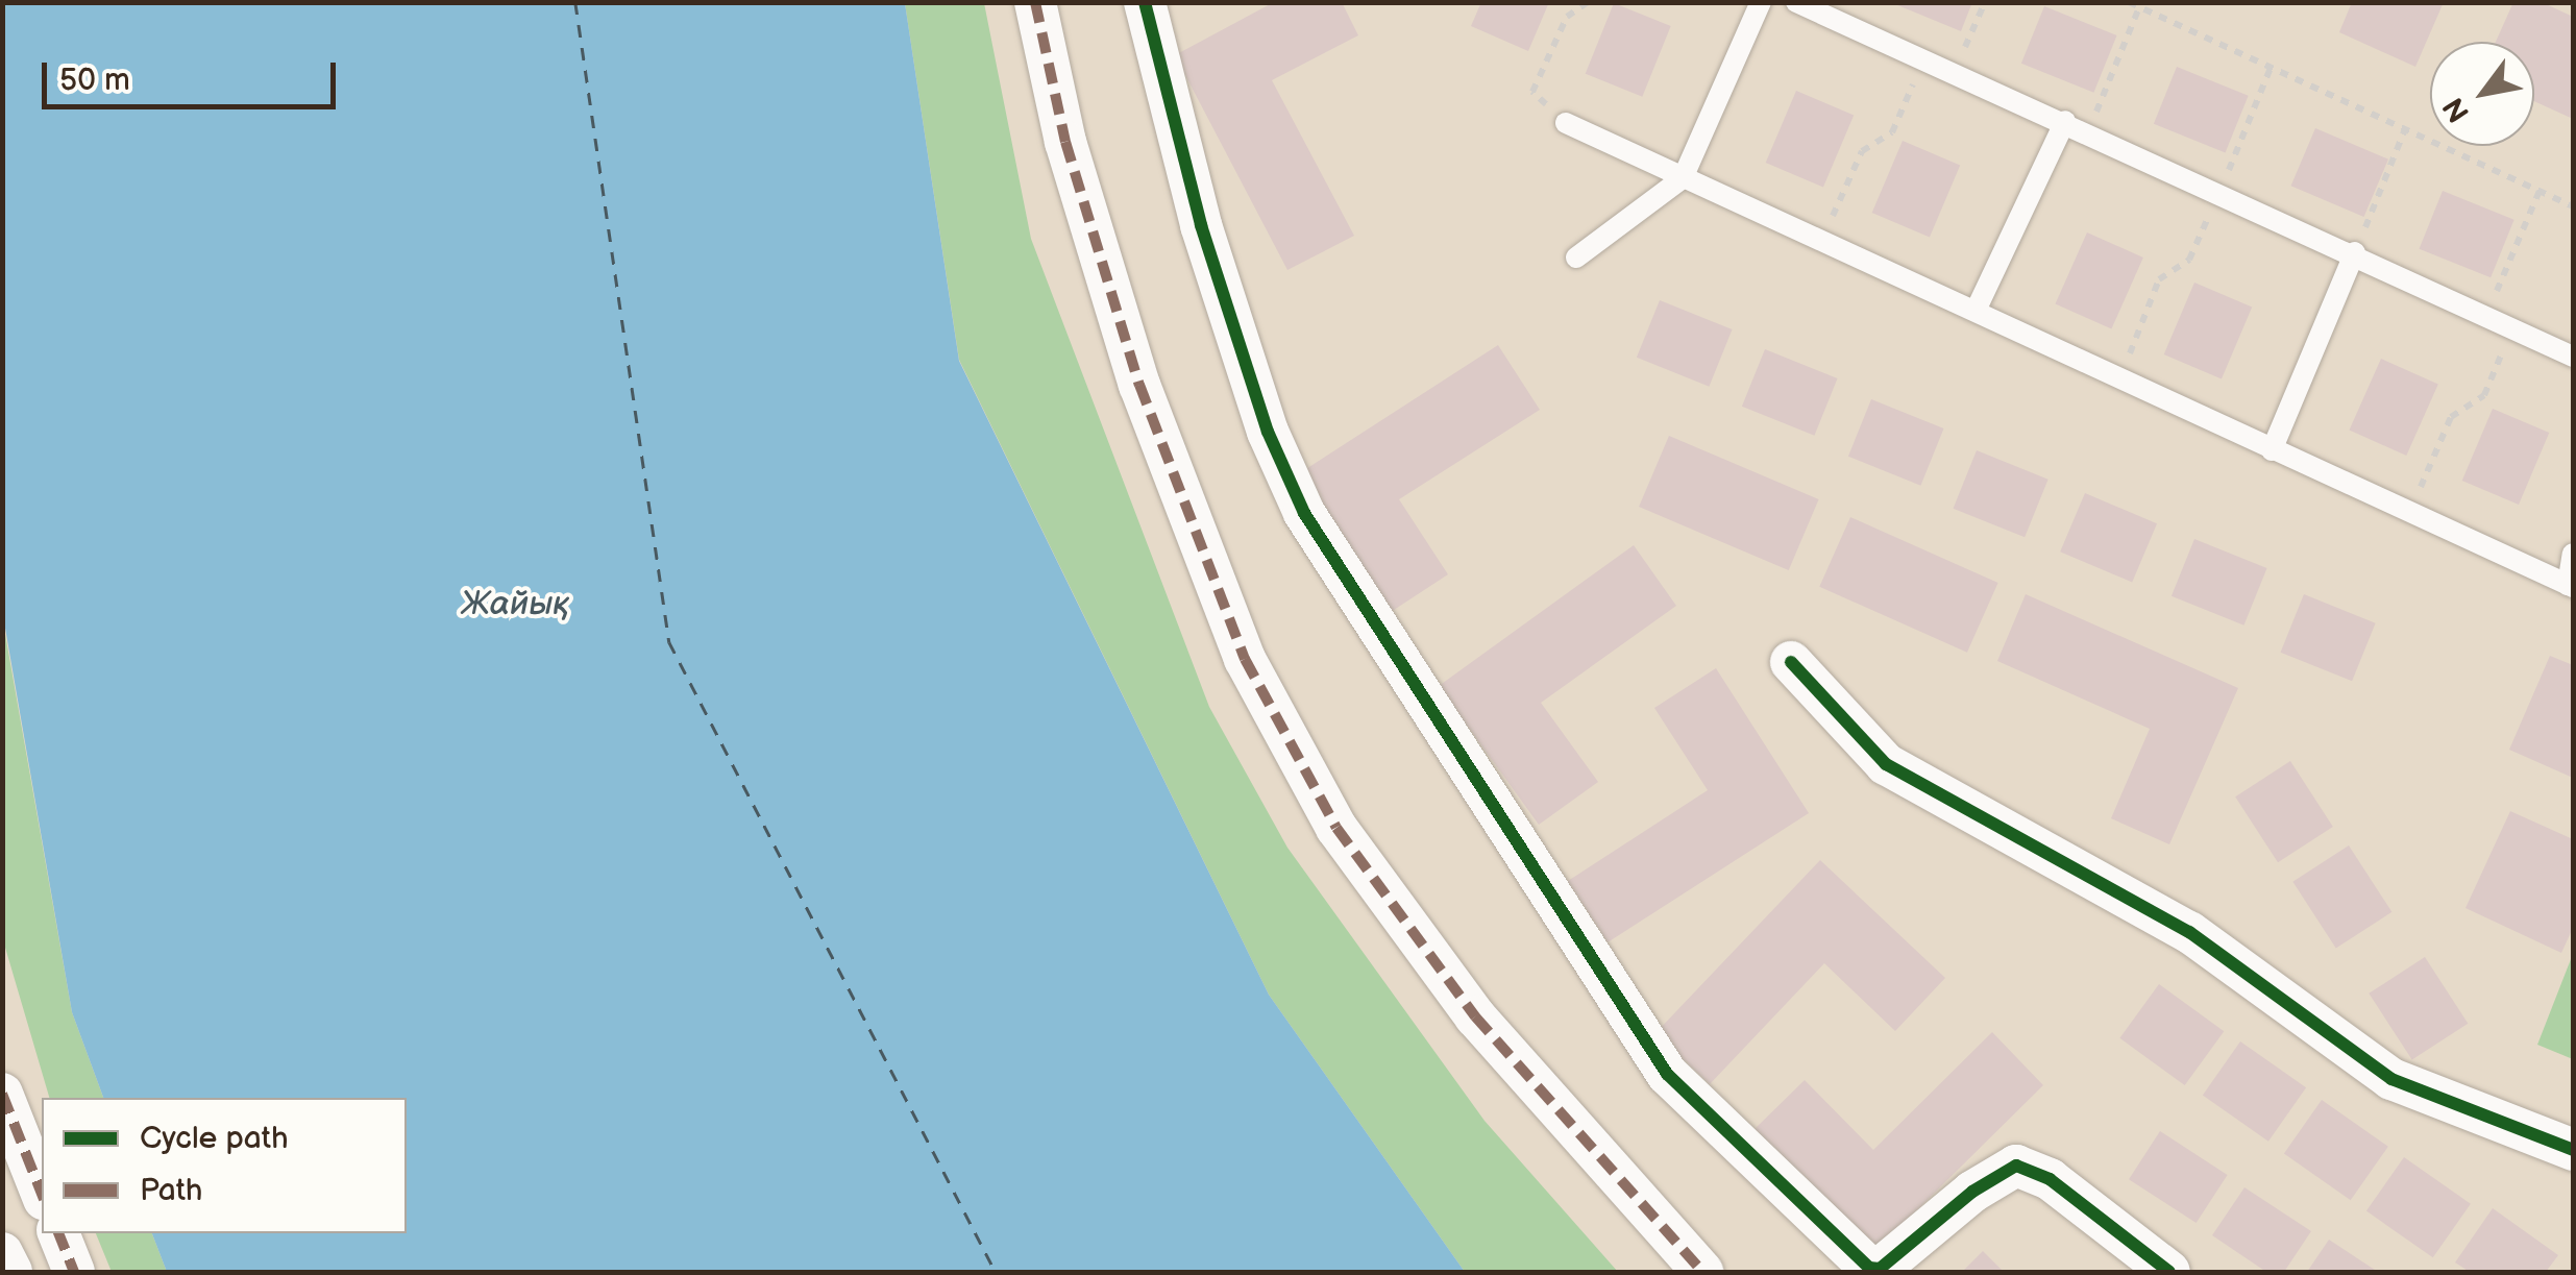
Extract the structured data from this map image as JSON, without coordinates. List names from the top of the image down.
{
  "water": ["Жайық"],
  "legend": ["Cycle path", "Path"],
  "scale_bar": "50 m",
  "north": "bottom left"
}
